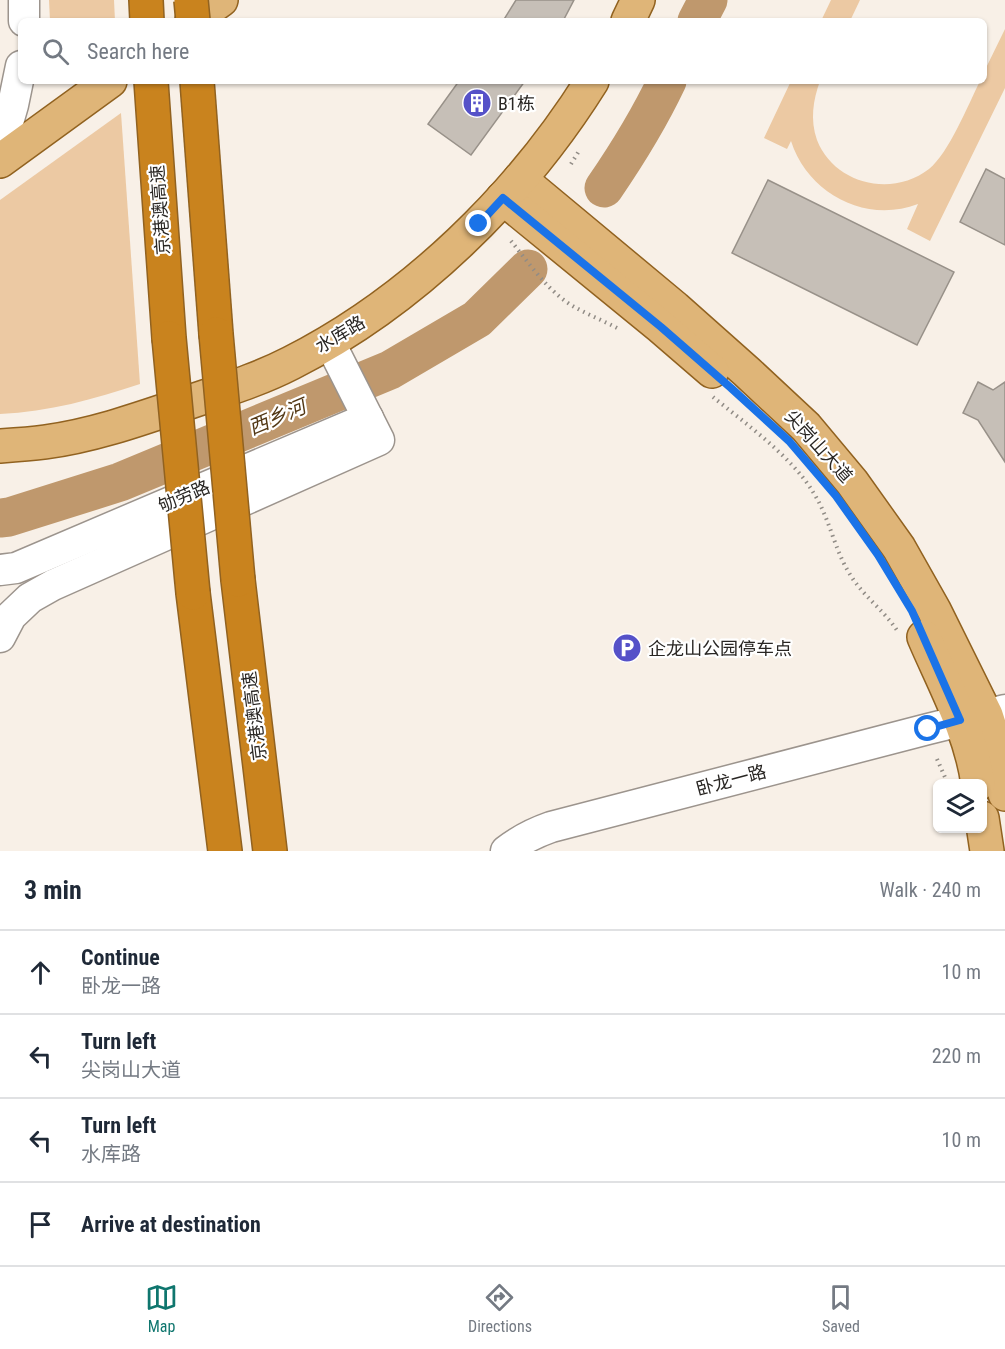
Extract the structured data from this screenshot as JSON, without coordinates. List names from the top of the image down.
{
  "streets": {
    "highway": ["京港澳高速"],
    "main road": ["水库路", "尖岗山大道"],
    "street": ["劬劳路", "卧龙一路"]
  },
  "crossings": [
    ["水库路", "尖岗山大道"],
    ["尖岗山大道", "卧龙一路"]
  ],
  "water": ["西乡河"],
  "places": {
    "building": ["B1栋"],
    "parking": ["企龙山公园停车点"]
  },
  "page": {
    "search": "Search here",
    "heading": ["3 min", "Walk · 240 m"],
    "list": [
      ["Continue", "卧龙一路", "10 m"],
      ["Turn left", "尖岗山大道", "220 m"],
      ["Turn left", "水库路", "10 m"],
      "Arrive at destination"
    ],
    "nav": ["Map", "Directions", "Saved"]
  }
}
